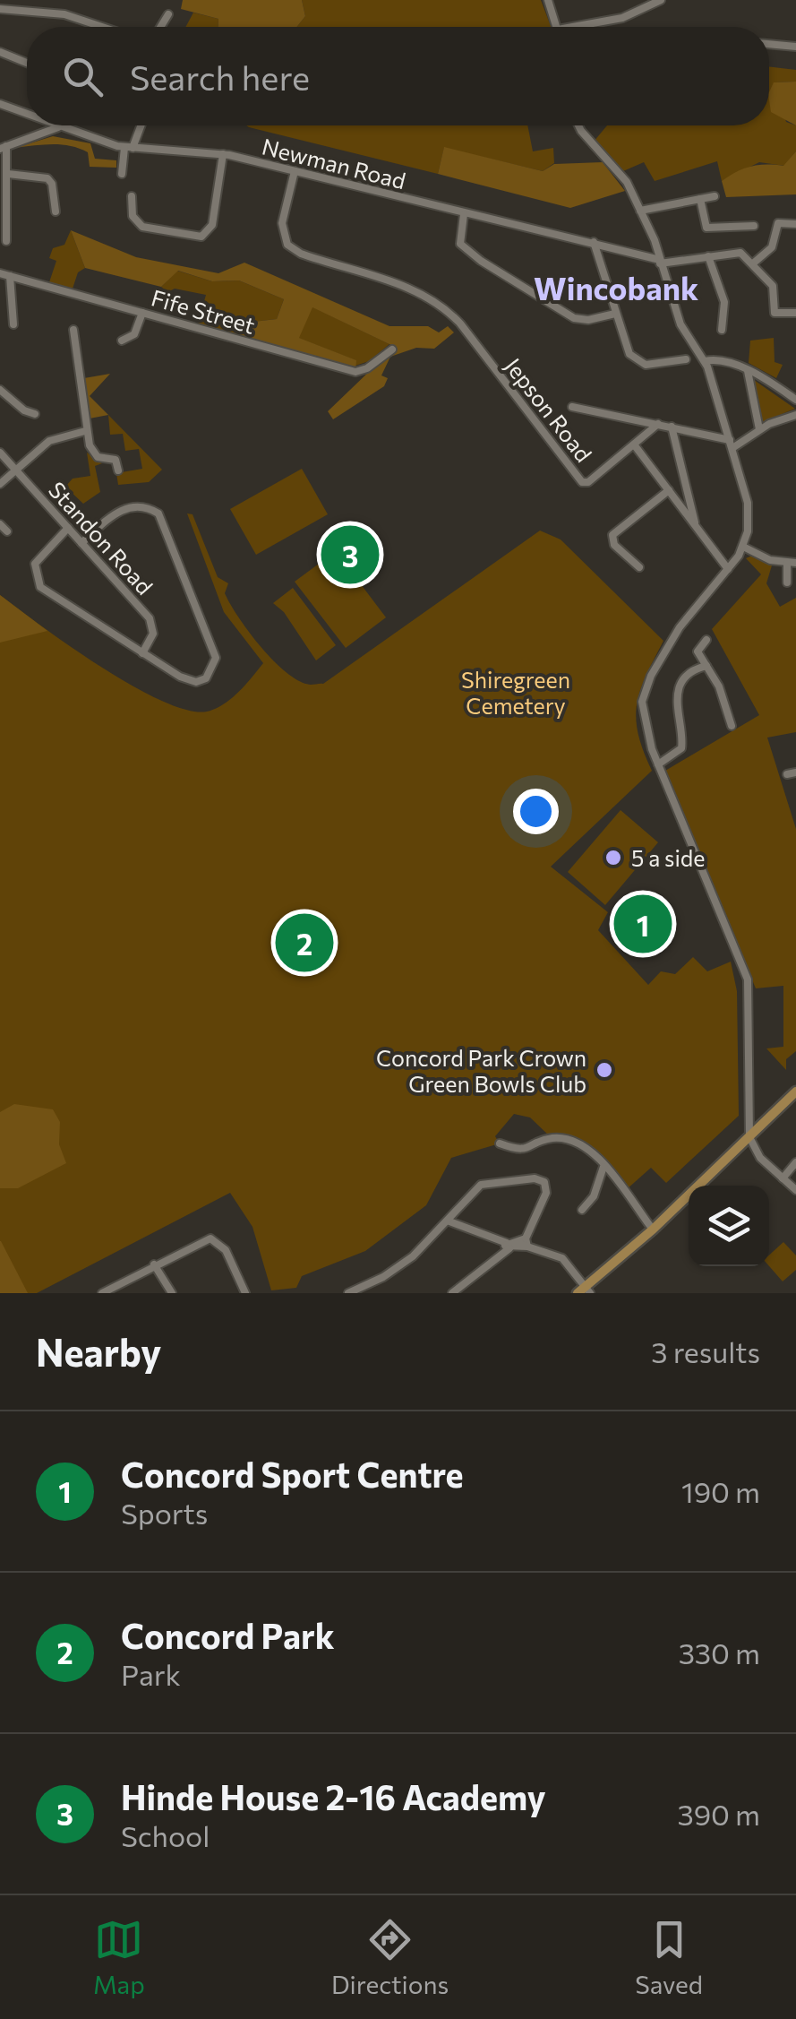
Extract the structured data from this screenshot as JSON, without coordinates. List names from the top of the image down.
{
  "streets": {
    "street": [
      "Newman Road",
      "Fife Street",
      "Jepson Road",
      "Standon Road"
    ]
  },
  "crossings": [
    ["Newman Road", "Jepson Road"]
  ],
  "districts": ["Wincobank"],
  "parks": ["Shiregreen Cemetery"],
  "places": ["5 a side", "Concord Park Crown Green Bowls Club"],
  "page": {
    "search": "Search here",
    "pins": ["3", "1", "2"],
    "heading": ["Nearby", "3 results"],
    "list": [
      {
        "mark": "1",
        "name": "Concord Sport Centre",
        "note": "Sports",
        "value": "190 m"
      },
      {
        "mark": "2",
        "name": "Concord Park",
        "note": "Park",
        "value": "330 m"
      },
      {
        "mark": "3",
        "name": "Hinde House 2-16 Academy",
        "note": "School",
        "value": "390 m"
      }
    ],
    "nav": ["Map", "Directions", "Saved"]
  }
}
